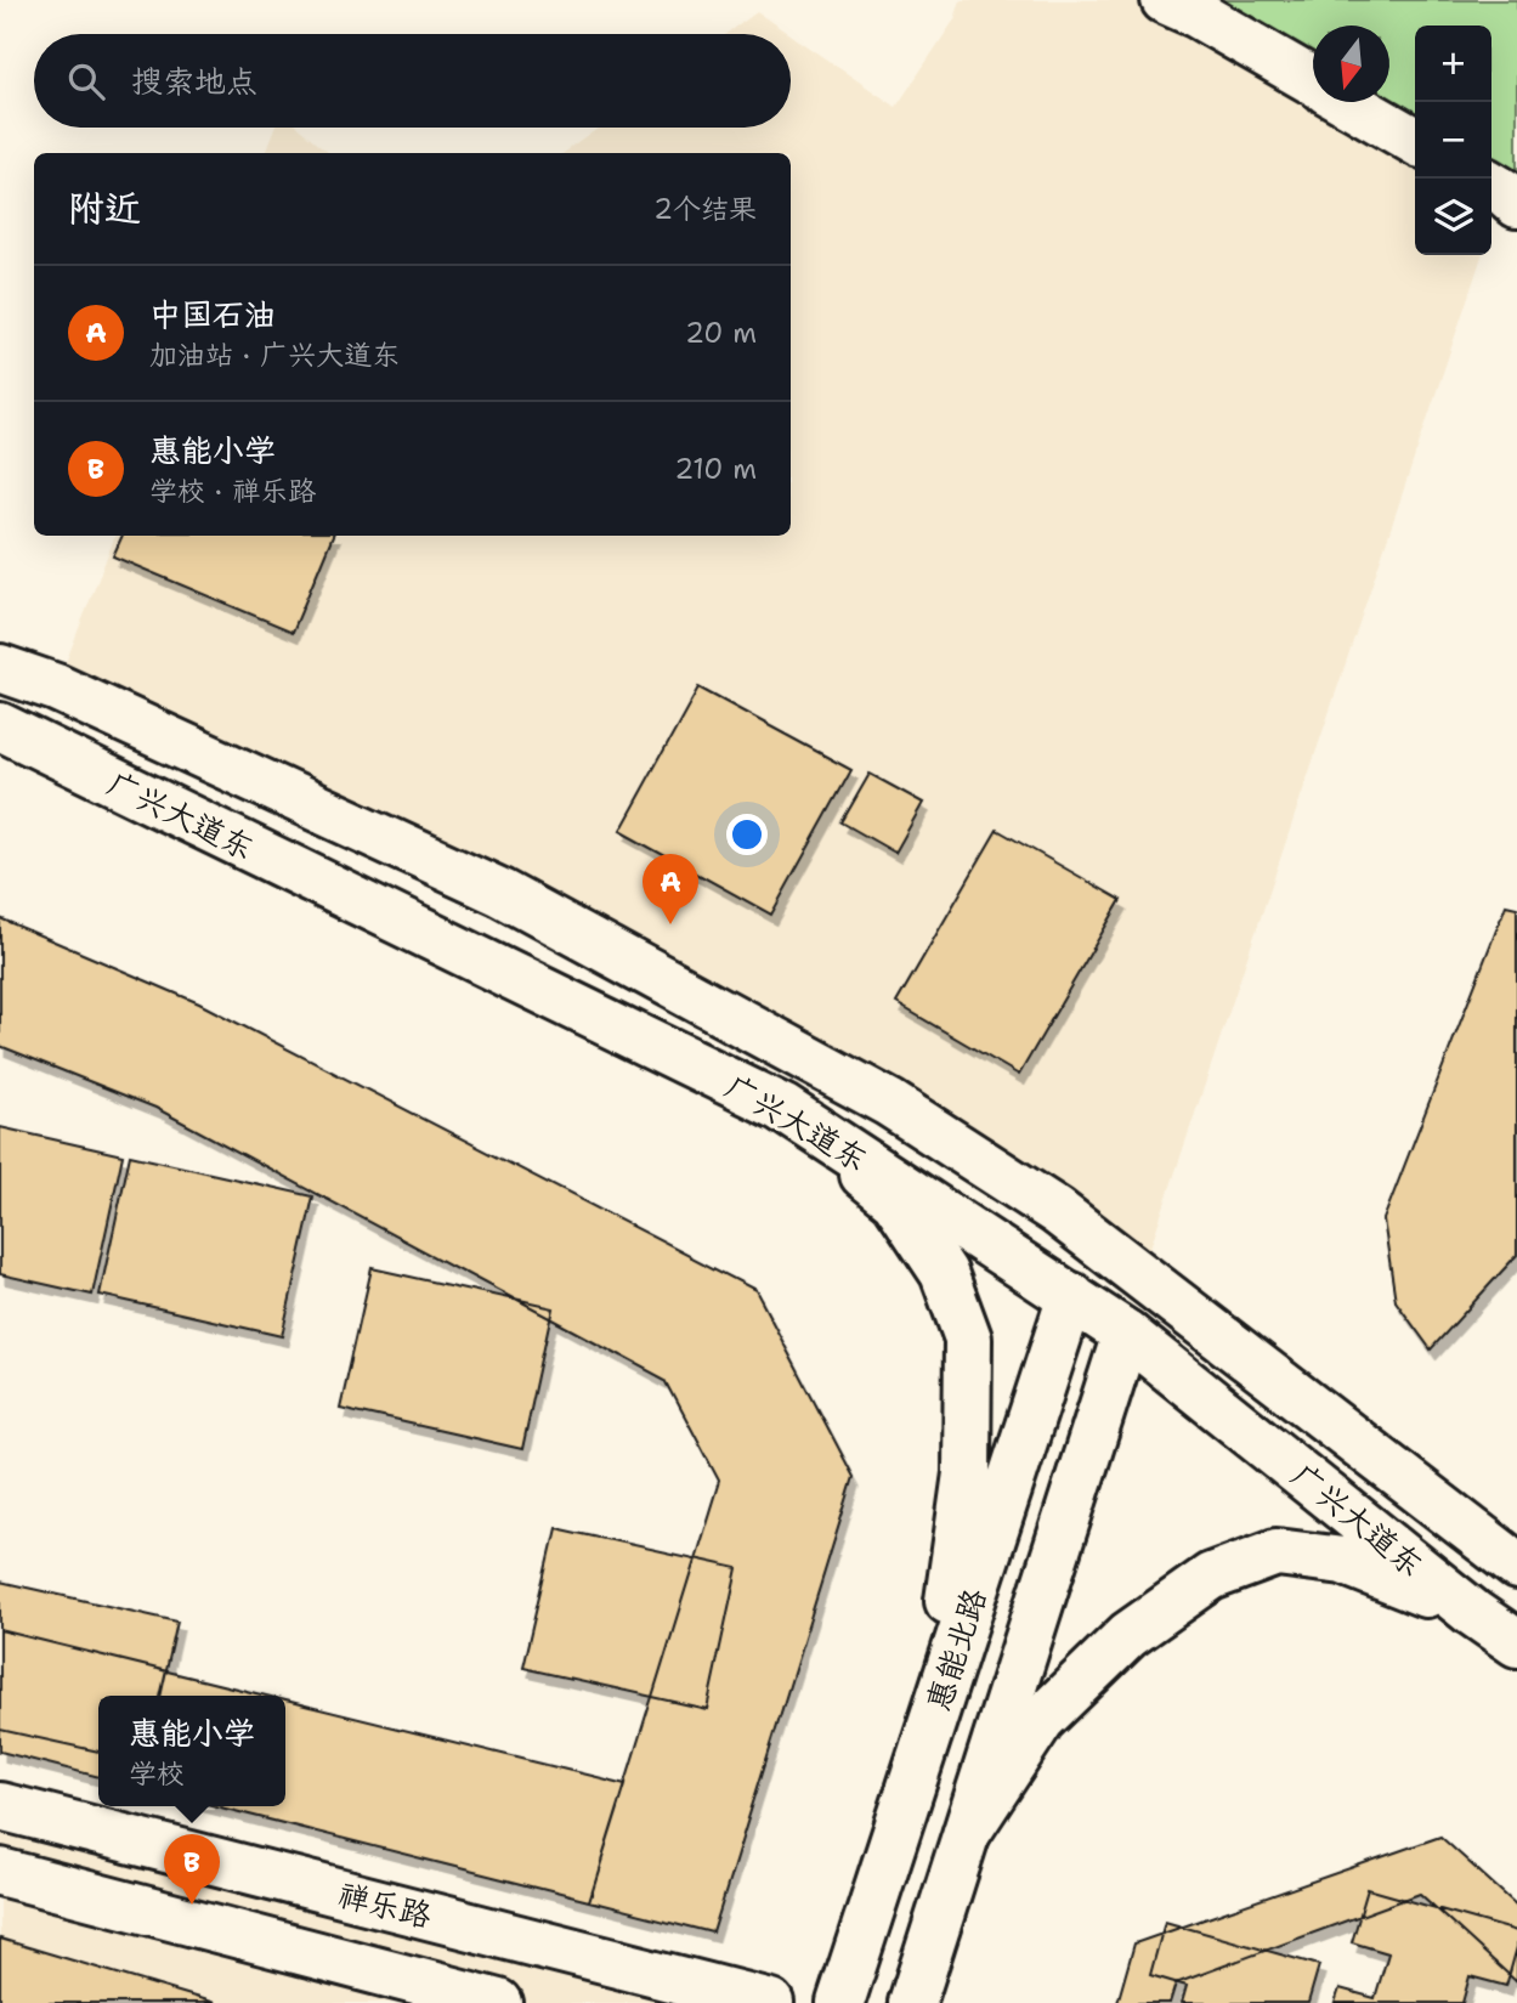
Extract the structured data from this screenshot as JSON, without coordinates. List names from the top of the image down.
{
  "streets": {
    "main road": ["广兴大道东", "惠能北路", "禅乐路"]
  },
  "crossings": [
    ["广兴大道东", "惠能北路"]
  ],
  "north": "bottom",
  "page": {
    "map_buttons": ["+", "−"],
    "search": "搜索地点",
    "heading": ["附近", "2个结果"],
    "list": [
      {
        "mark": "A",
        "name": "中国石油",
        "note": "加油站 · 广兴大道东",
        "value": "20 m"
      },
      {
        "mark": "B",
        "name": "惠能小学",
        "note": "学校 · 禅乐路",
        "value": "210 m"
      }
    ],
    "pins": ["A", "B"],
    "popup": ["惠能小学", "学校"]
  }
}
